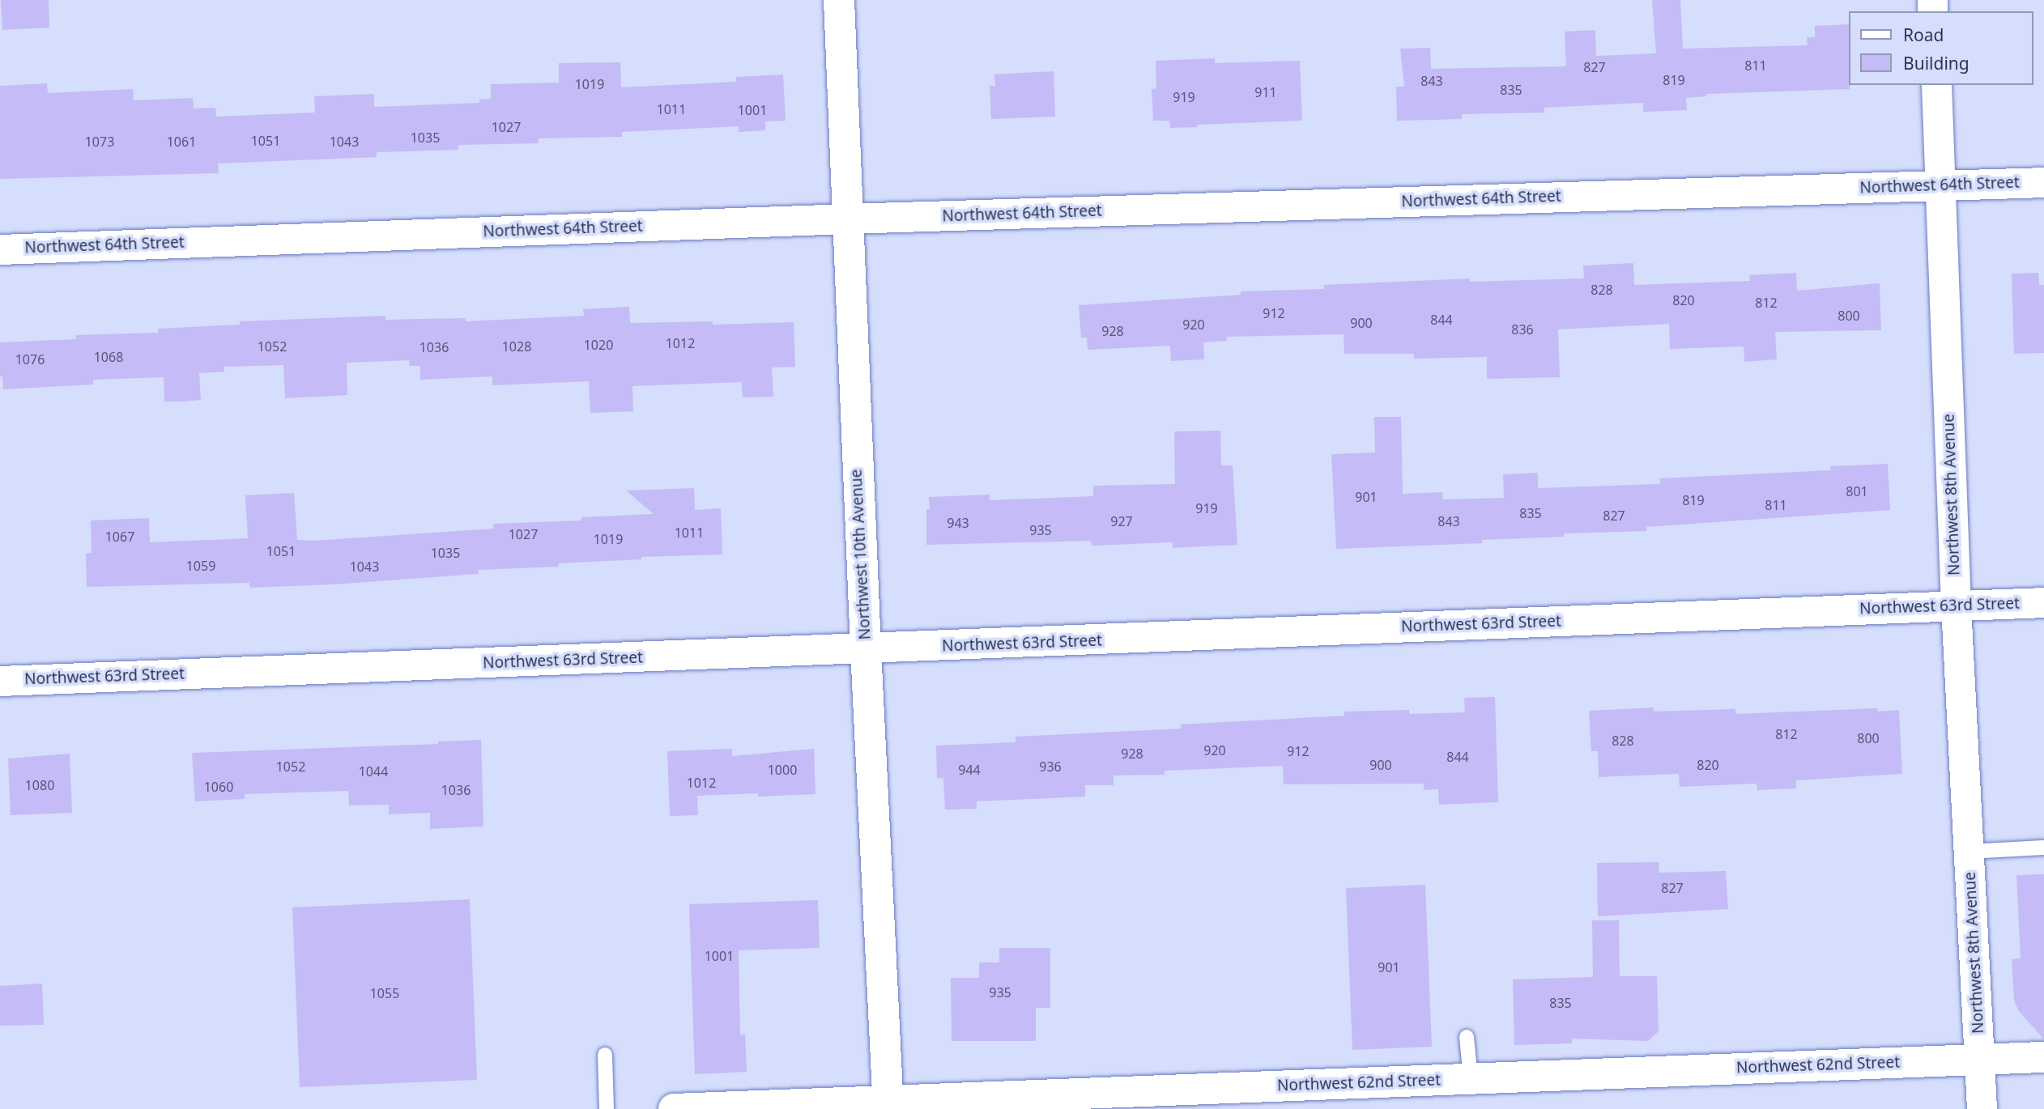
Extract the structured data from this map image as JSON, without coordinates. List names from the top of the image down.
{
  "streets": {
    "main road": ["Northwest 10th Avenue", "Northwest 62nd Street"],
    "street": ["Northwest 64th Street", "Northwest 8th Avenue", "Northwest 63rd Street"]
  },
  "crossings": [
    ["Northwest 64th Street", "Northwest 8th Avenue"],
    ["Northwest 64th Street", "Northwest 10th Avenue"],
    ["Northwest 8th Avenue", "Northwest 63rd Street"],
    ["Northwest 8th Avenue", "Northwest 62nd Street"],
    ["Northwest 10th Avenue", "Northwest 63rd Street"],
    ["Northwest 10th Avenue", "Northwest 62nd Street"]
  ],
  "house_numbers": [
    "811",
    "827",
    "819",
    "843",
    "1019",
    "835",
    "911",
    "919",
    "1011",
    "1001",
    "1027",
    "1035",
    "1051",
    "1073",
    "1061",
    "1043",
    "828",
    "820",
    "812",
    "912",
    "800",
    "844",
    "900",
    "920",
    "836",
    "928",
    "1012",
    "1020",
    "1052",
    "1028",
    "1036",
    "1068",
    "1076",
    "801",
    "901",
    "819",
    "811",
    "919",
    "835",
    "827",
    "927",
    "843",
    "943",
    "935",
    "1011",
    "1027",
    "1067",
    "1019",
    "1051",
    "1035",
    "1059",
    "1043",
    "812",
    "800",
    "828",
    "920",
    "912",
    "928",
    "844",
    "900",
    "820",
    "1052",
    "936",
    "1000",
    "944",
    "1044",
    "1012",
    "1080",
    "1060",
    "1036",
    "827",
    "1001",
    "901",
    "935",
    "1055",
    "835"
  ],
  "legend": ["Road", "Building"]
}
